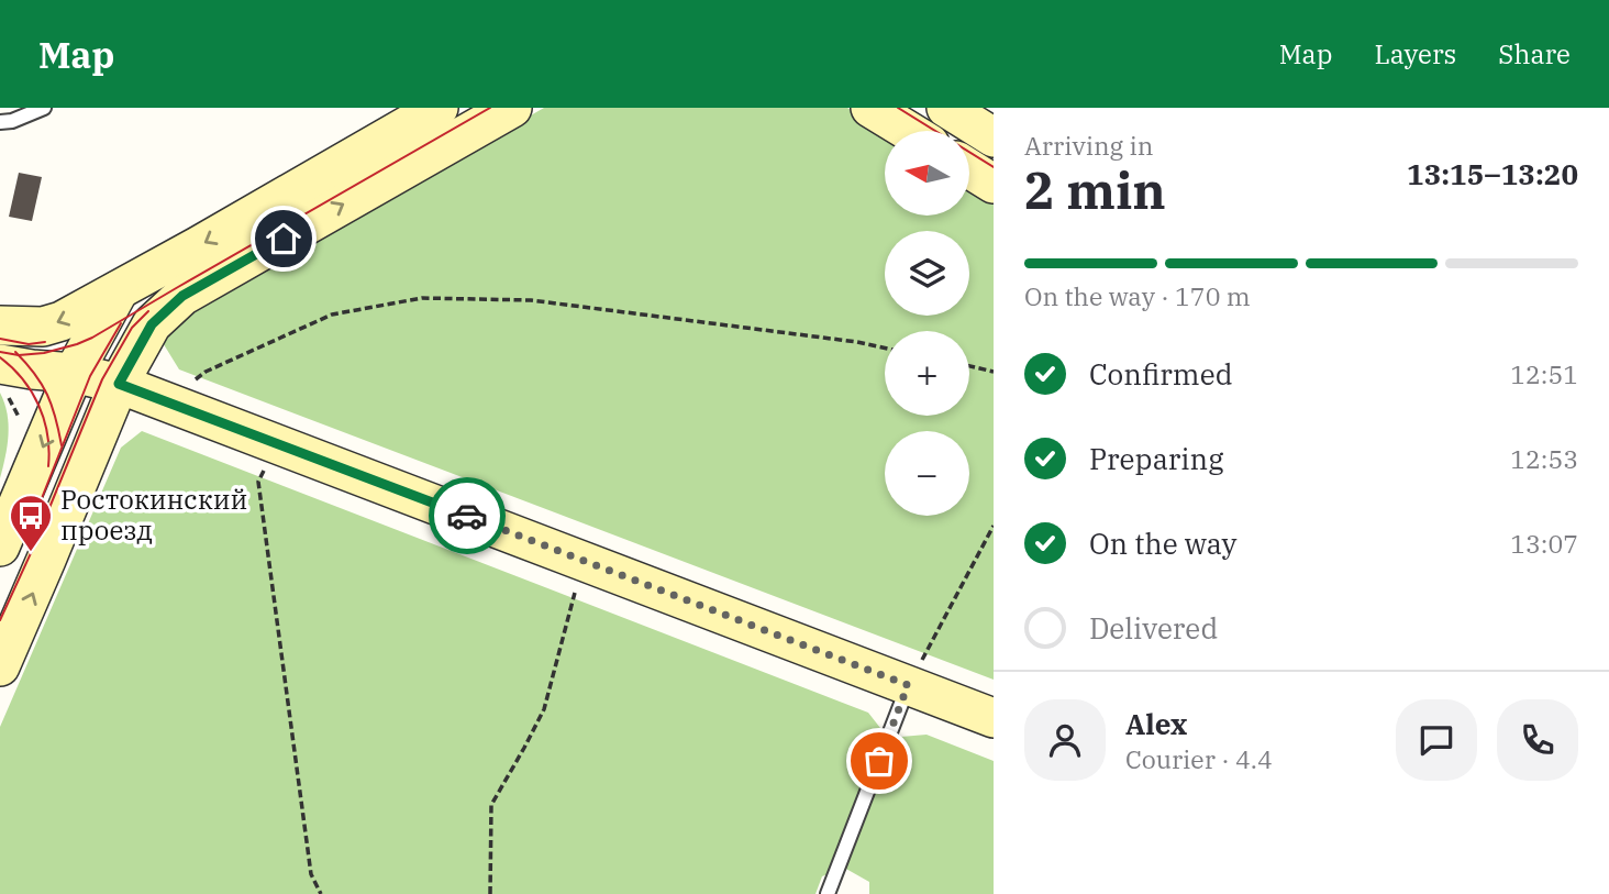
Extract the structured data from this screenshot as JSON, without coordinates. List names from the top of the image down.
{
  "places": {
    "bus stop": ["Ростокинский проезд"]
  },
  "north": "left",
  "page": {
    "header": "Map",
    "nav": ["Map", "Layers", "Share"],
    "heading": ["2 min", "Arriving in", "13:15–13:20"],
    "panel": ["Alex", "Courier · 4.4"],
    "map_buttons": ["+", "−"],
    "bar": "On the way · 170 m",
    "list": [
      ["Confirmed", "12:51"],
      ["Preparing", "12:53"],
      ["On the way", "13:07"],
      "Delivered"
    ]
  }
}
